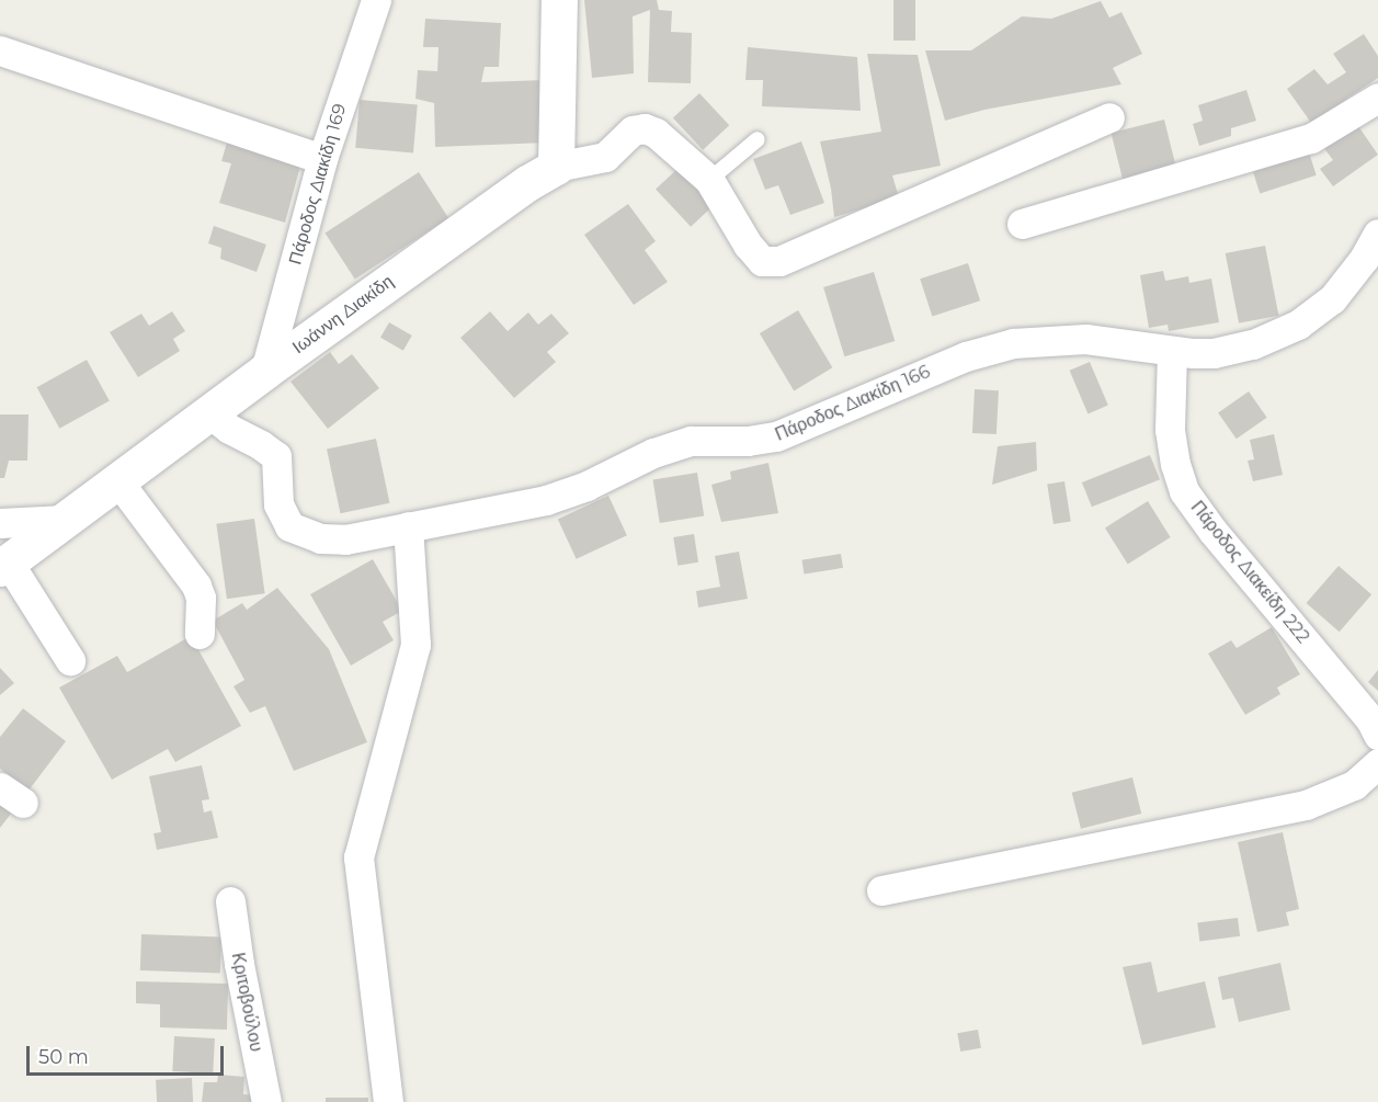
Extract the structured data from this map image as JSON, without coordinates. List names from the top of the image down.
{
  "streets": {
    "street": [
      "Πάροδος Διακίδη 169",
      "Ιωάννη Διακίδη",
      "Πάροδος Διακίδη 166",
      "Πάροδος Διακείδη 222",
      "Κριτοβούλου"
    ]
  },
  "crossings": [
    ["Πάροδος Διακίδη 169", "Ιωάννη Διακίδη"],
    ["Ιωάννη Διακίδη", "Πάροδος Διακίδη 166"],
    ["Πάροδος Διακίδη 166", "Πάροδος Διακείδη 222"]
  ],
  "scale_bar": "50 m"
}
